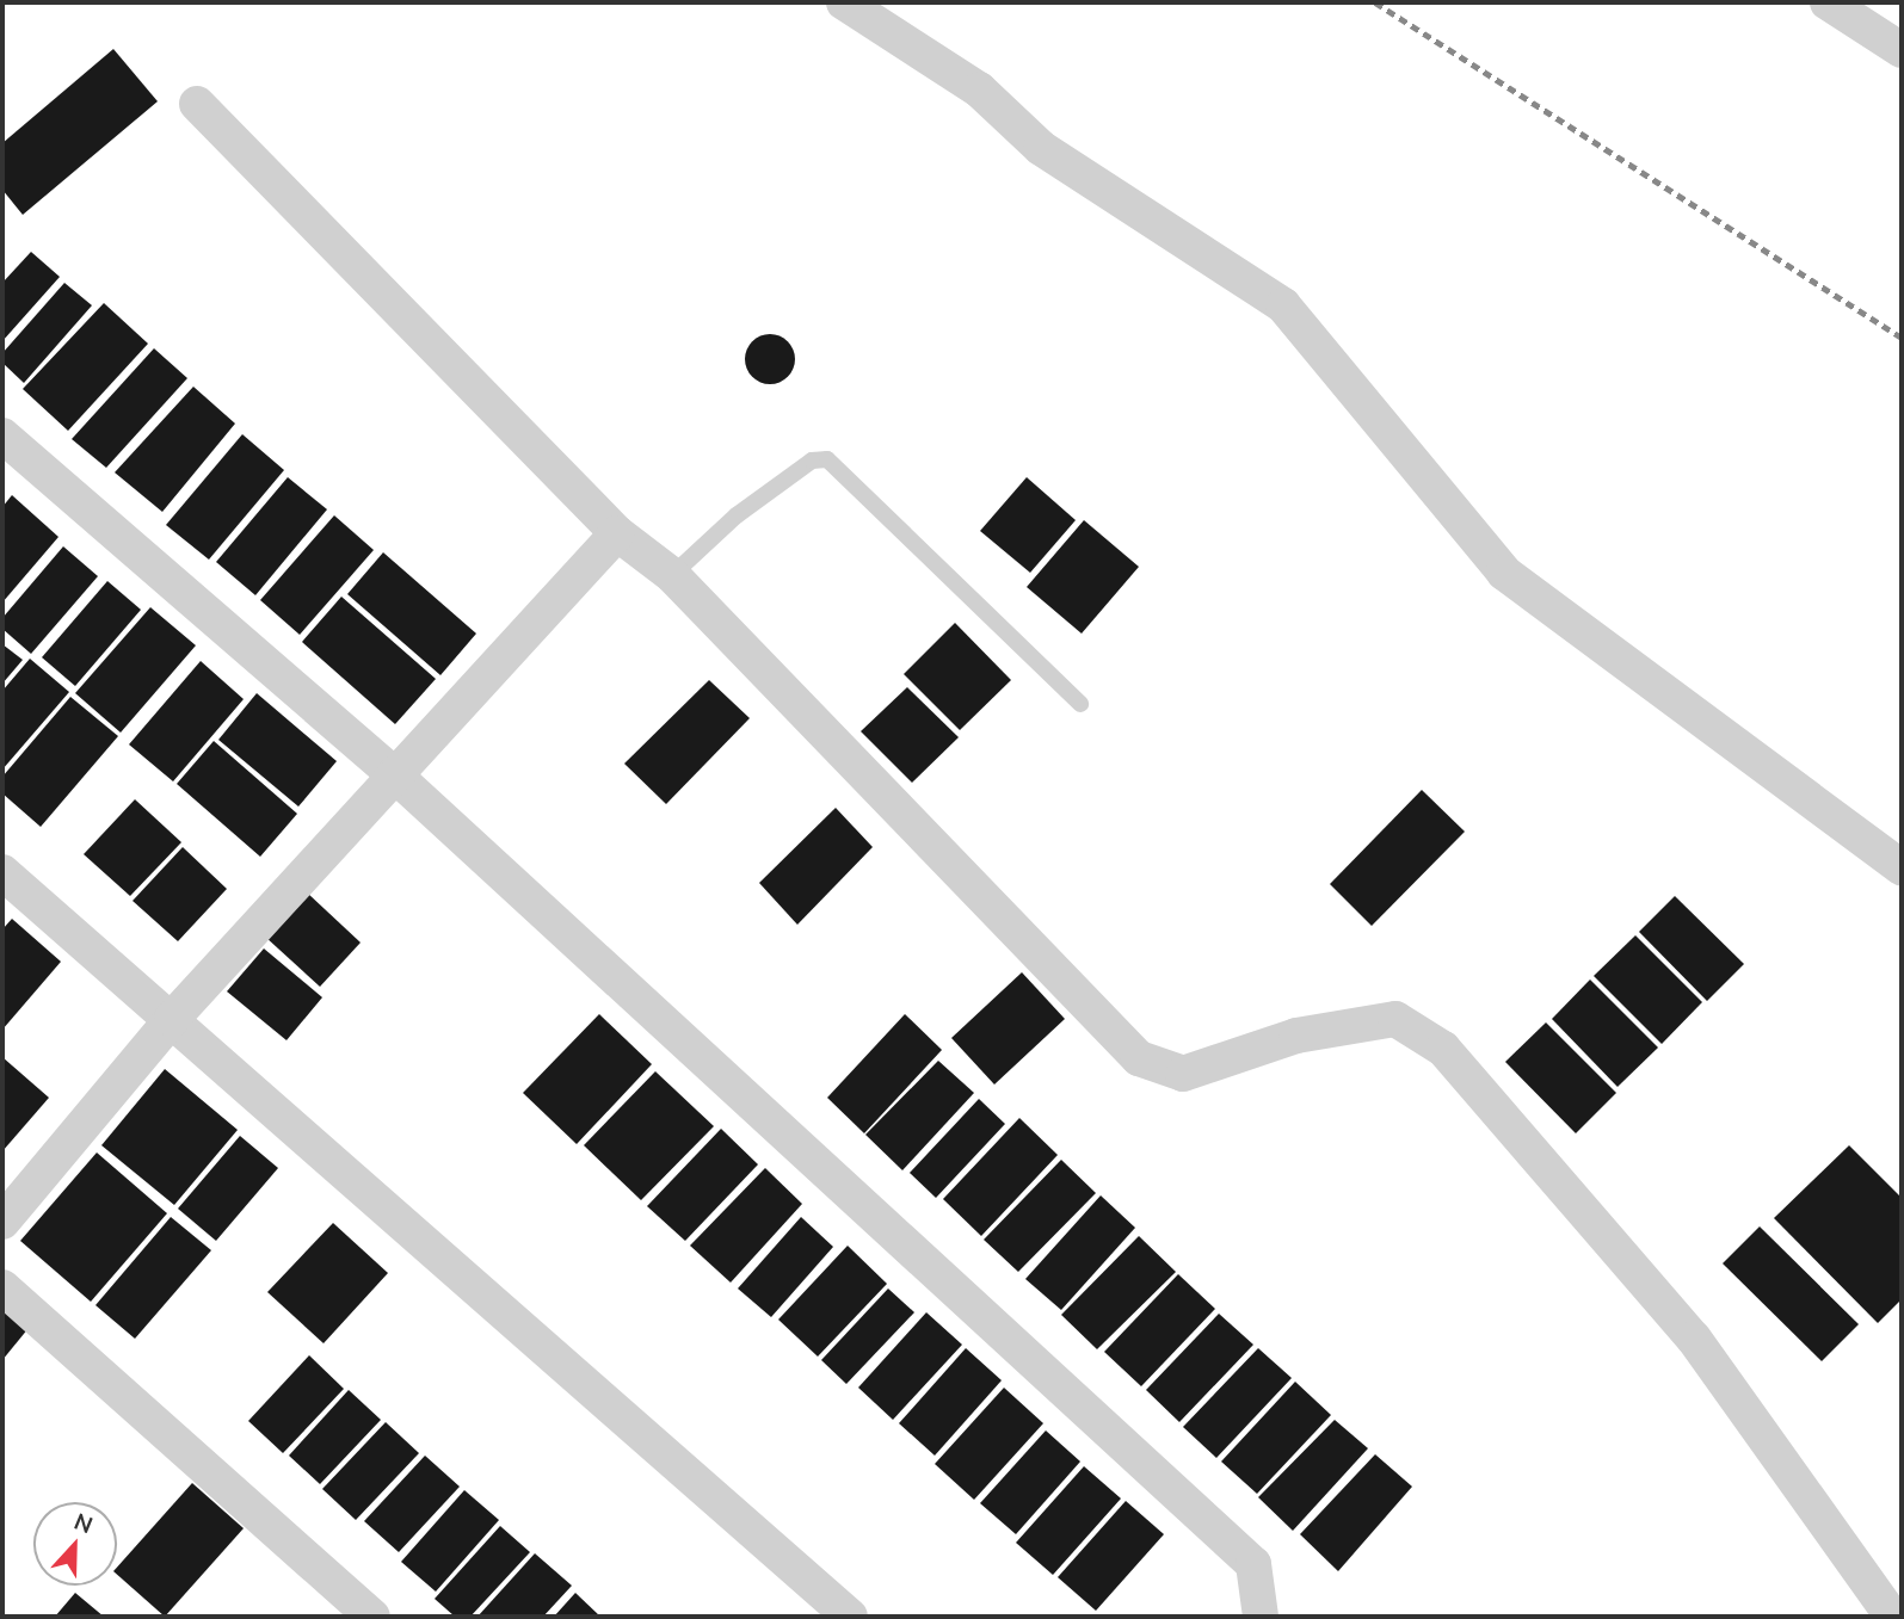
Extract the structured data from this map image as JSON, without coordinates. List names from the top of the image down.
{
  "north": "top"
}
